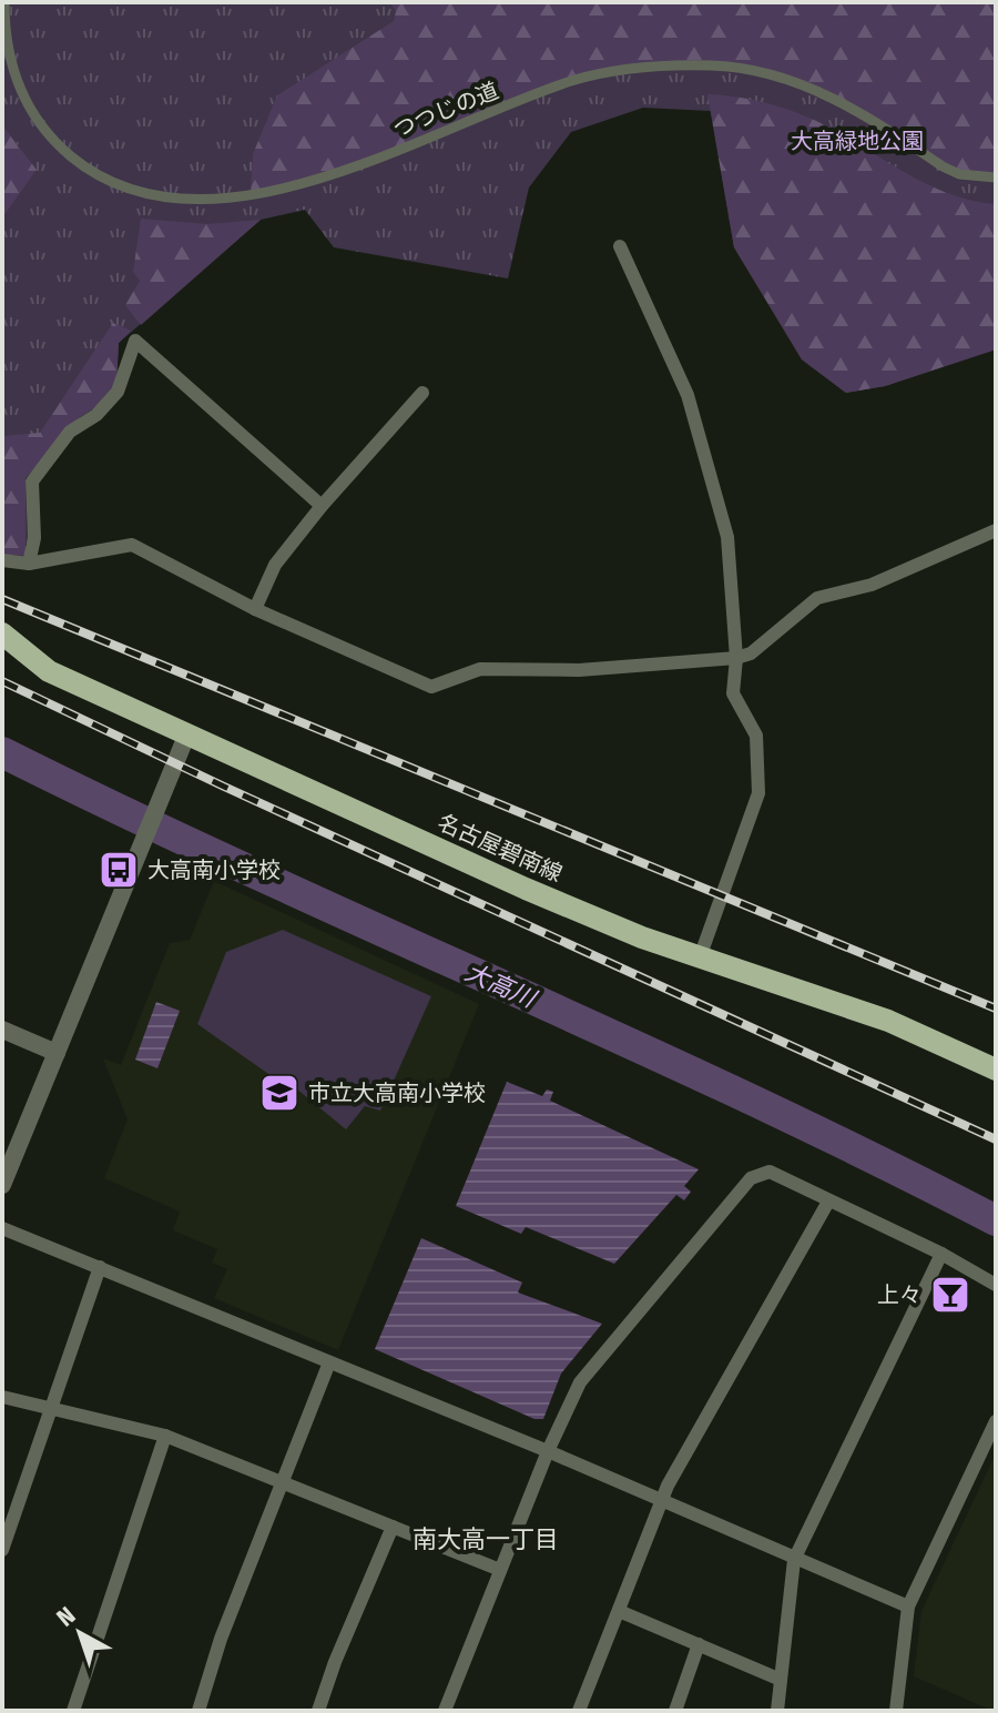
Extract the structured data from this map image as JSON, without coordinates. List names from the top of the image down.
{
  "streets": {
    "main road": ["名古屋碧南線"],
    "street": ["つつじの道"]
  },
  "districts": ["南大高一丁目"],
  "water": ["大高川"],
  "parks": ["大高緑地公園"],
  "places": {
    "bus stop": ["大高南小学校"],
    "school or university": ["市立大高南小学校"],
    "bar": ["上々"]
  },
  "north": "top left"
}
